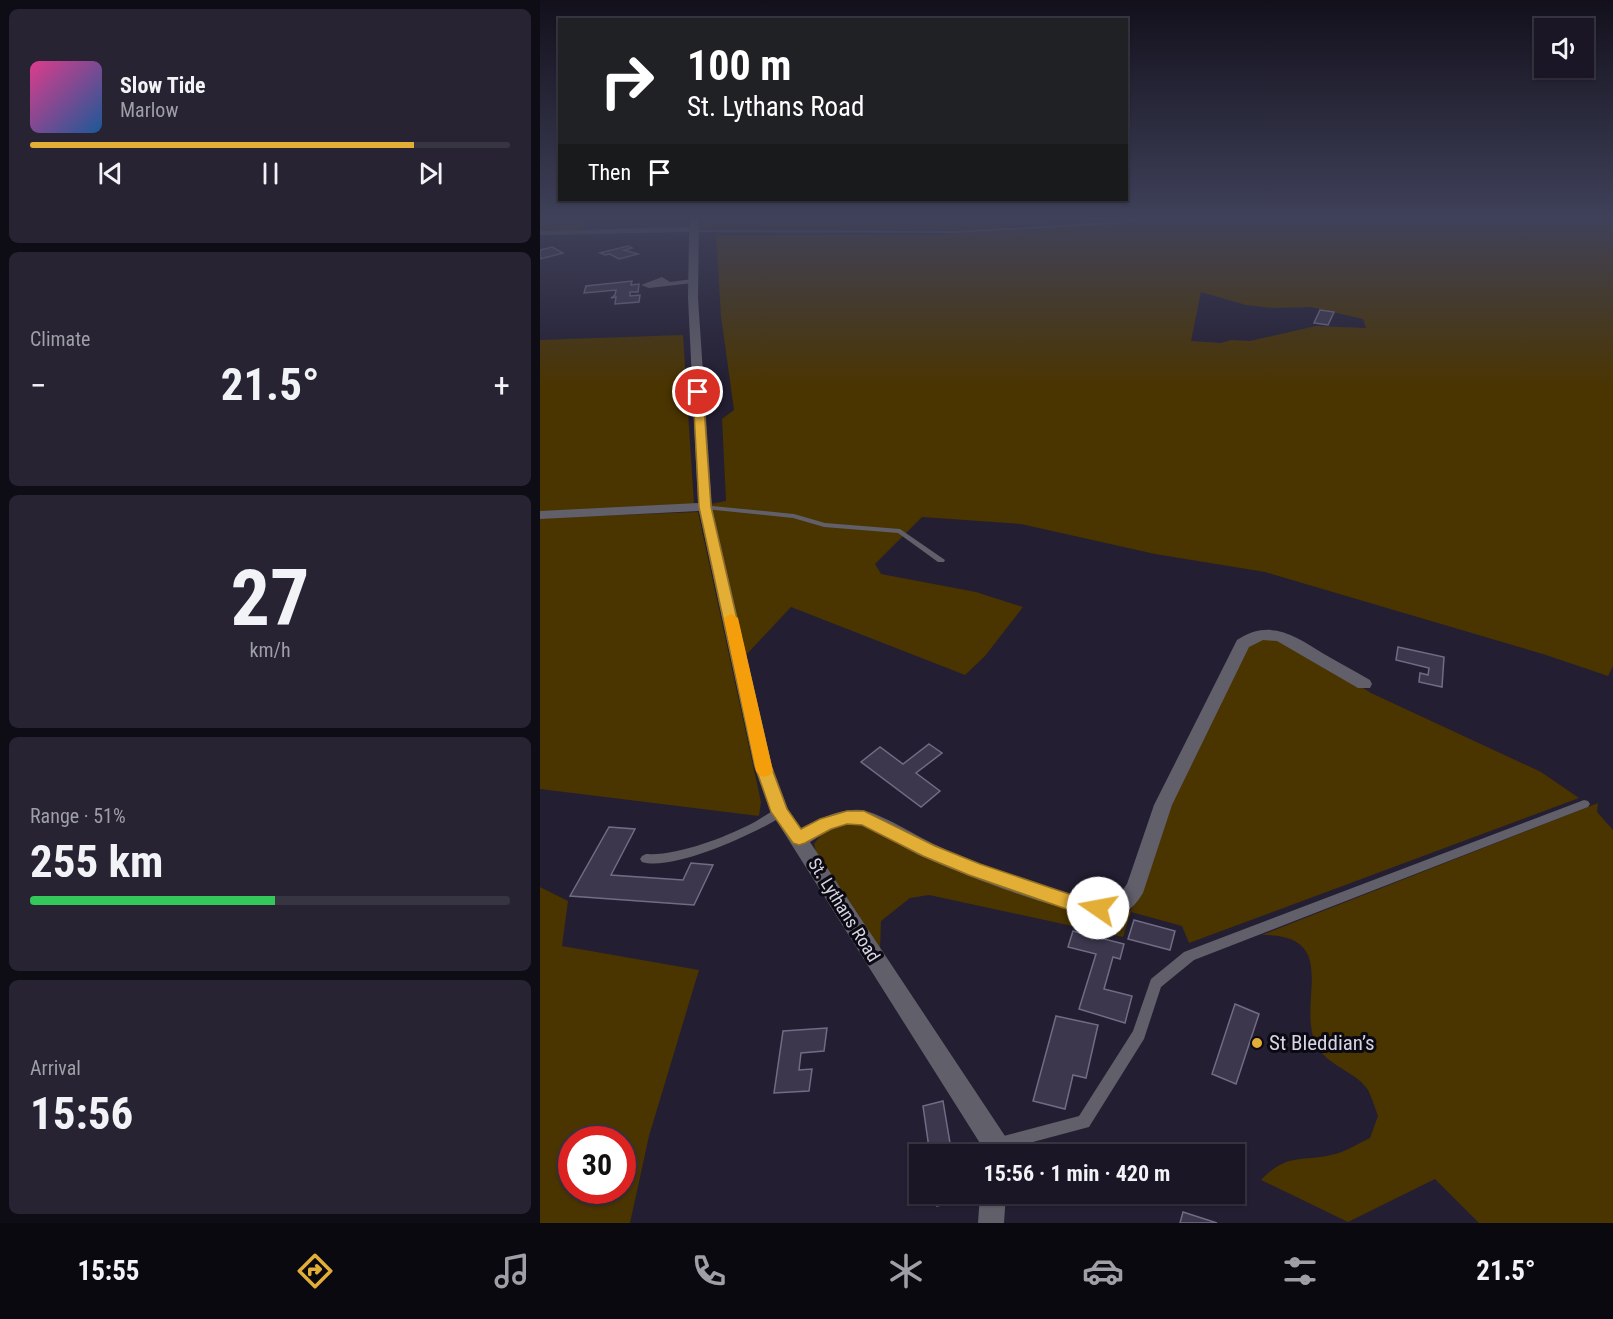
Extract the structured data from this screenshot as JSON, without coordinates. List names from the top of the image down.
{
  "streets": {
    "street": ["St. Lythans Road"]
  },
  "places": ["St Bleddian’s"],
  "page": {
    "turn": ["100 m", "St. Lythans Road"],
    "song": ["Slow Tide", "Marlow"],
    "then": "Then",
    "tile": [
      "Climate",
      ["27", "km/h"],
      ["Range · 51%", "255 km"],
      ["Arrival", "15:56"]
    ],
    "heat": ["−", "21.5°", "+"],
    "limit": "30",
    "trip": "15:56 · 1 min · 420 m",
    "tabs": ["15:55", "21.5°"]
  }
}
